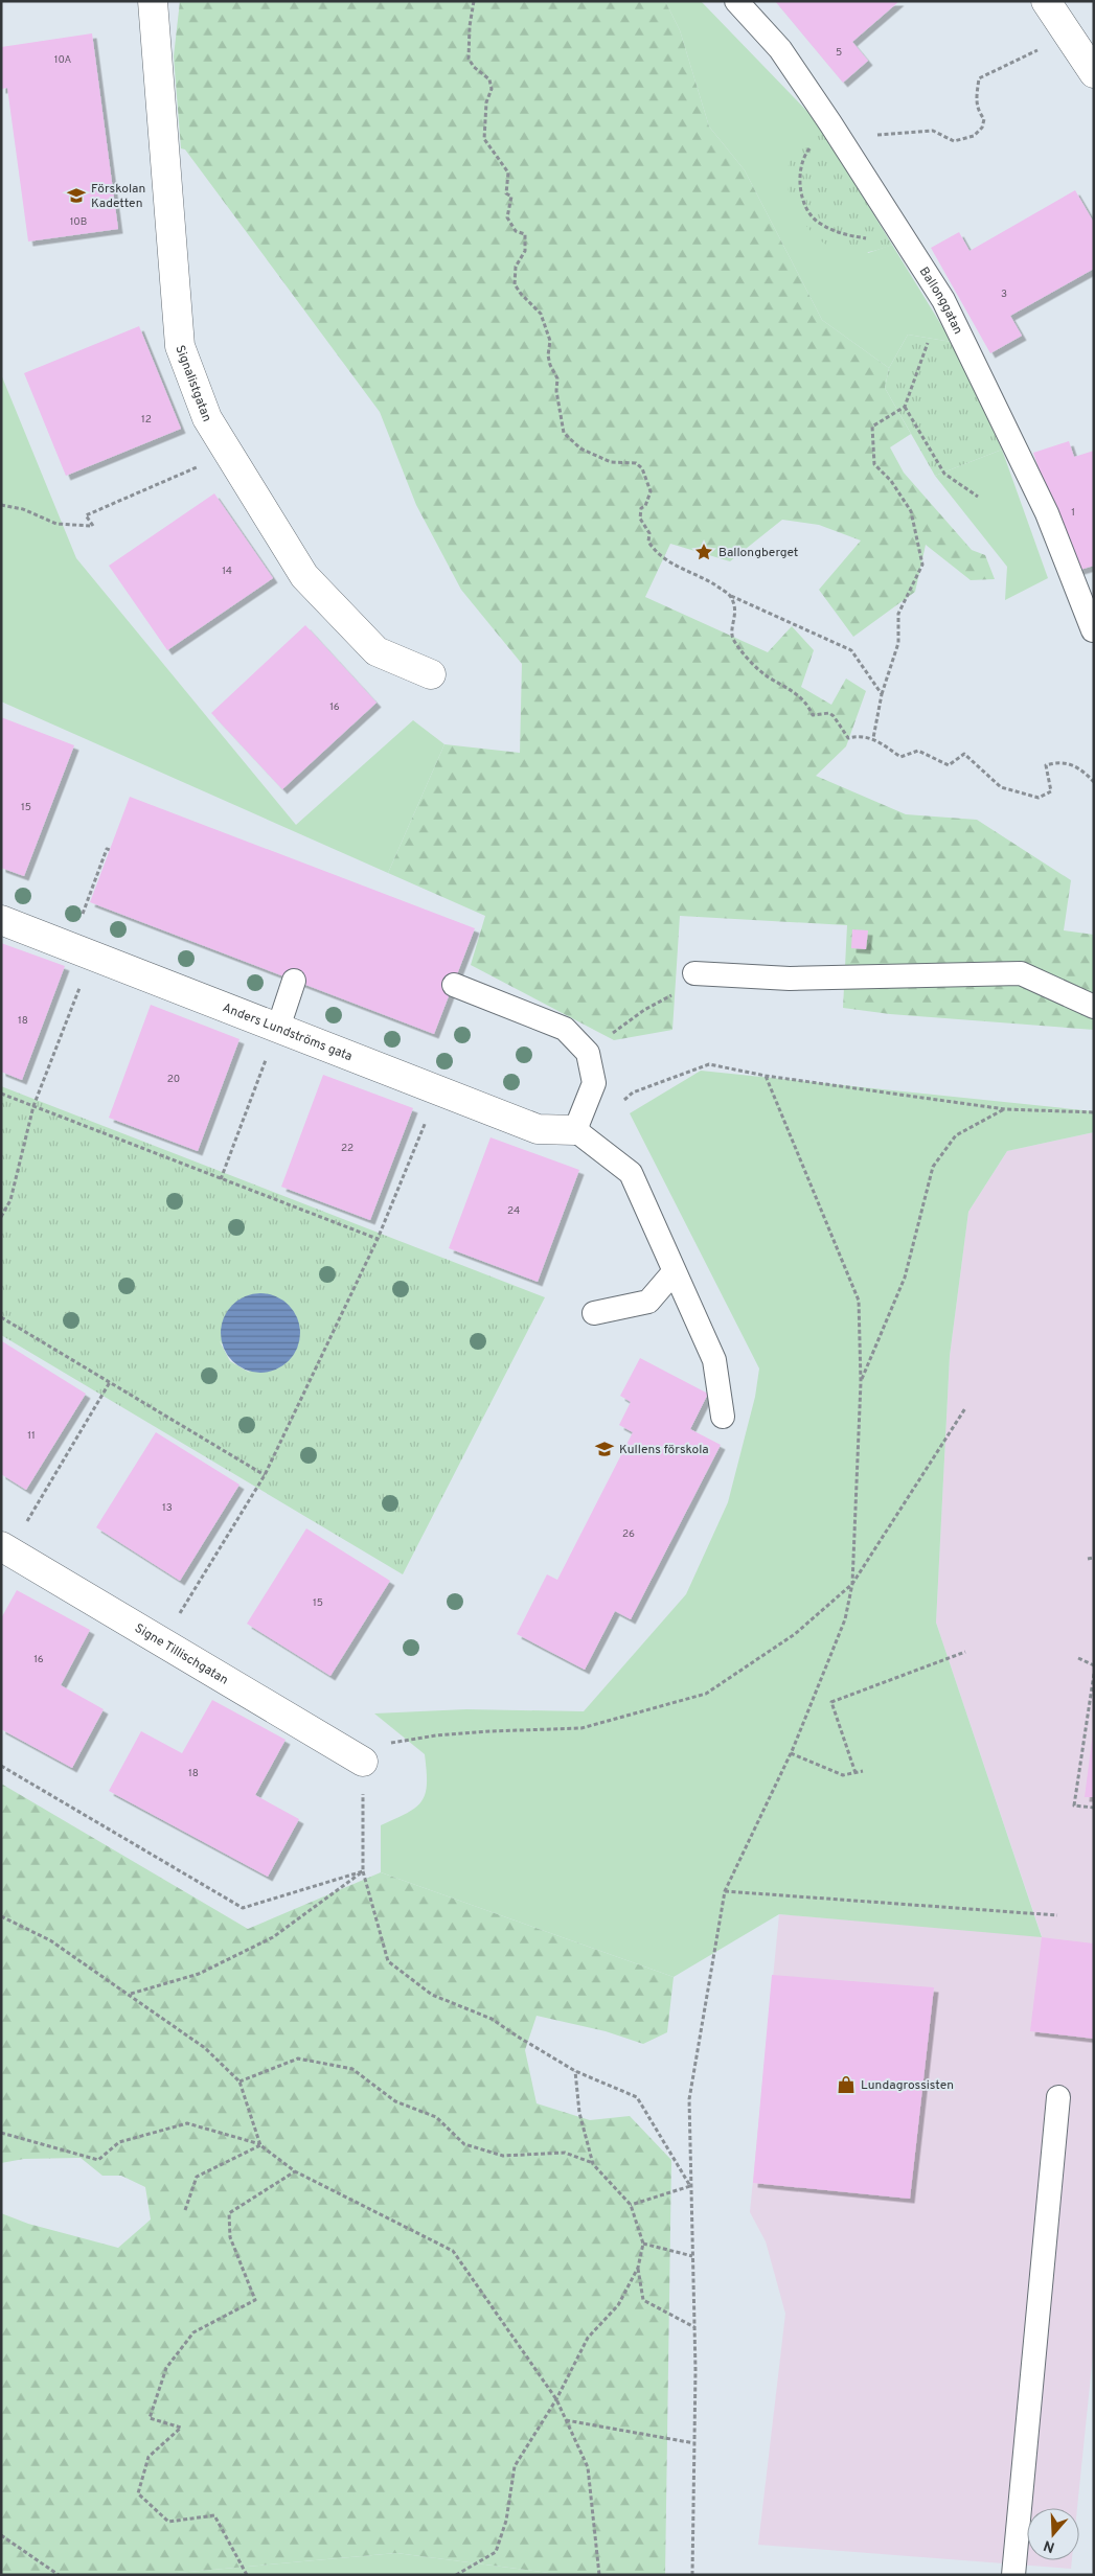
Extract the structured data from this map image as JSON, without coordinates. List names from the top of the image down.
{
  "streets": {
    "street": ["Signalistgatan", "Anders Lundströms gata", "Signe Tillischgatan"],
    "lane": ["Ballonggatan"]
  },
  "places": {
    "school or university": ["Förskolan Kadetten", "Kullens förskola"],
    "place": ["Ballongberget"],
    "shop": ["Lundagrossisten"]
  },
  "house_numbers": [
    "5",
    "10A",
    "10B",
    "3",
    "12",
    "1",
    "14",
    "16",
    "15",
    "18",
    "20",
    "22",
    "24",
    "11",
    "13",
    "26",
    "15",
    "16",
    "18"
  ],
  "north": "bottom"
}
